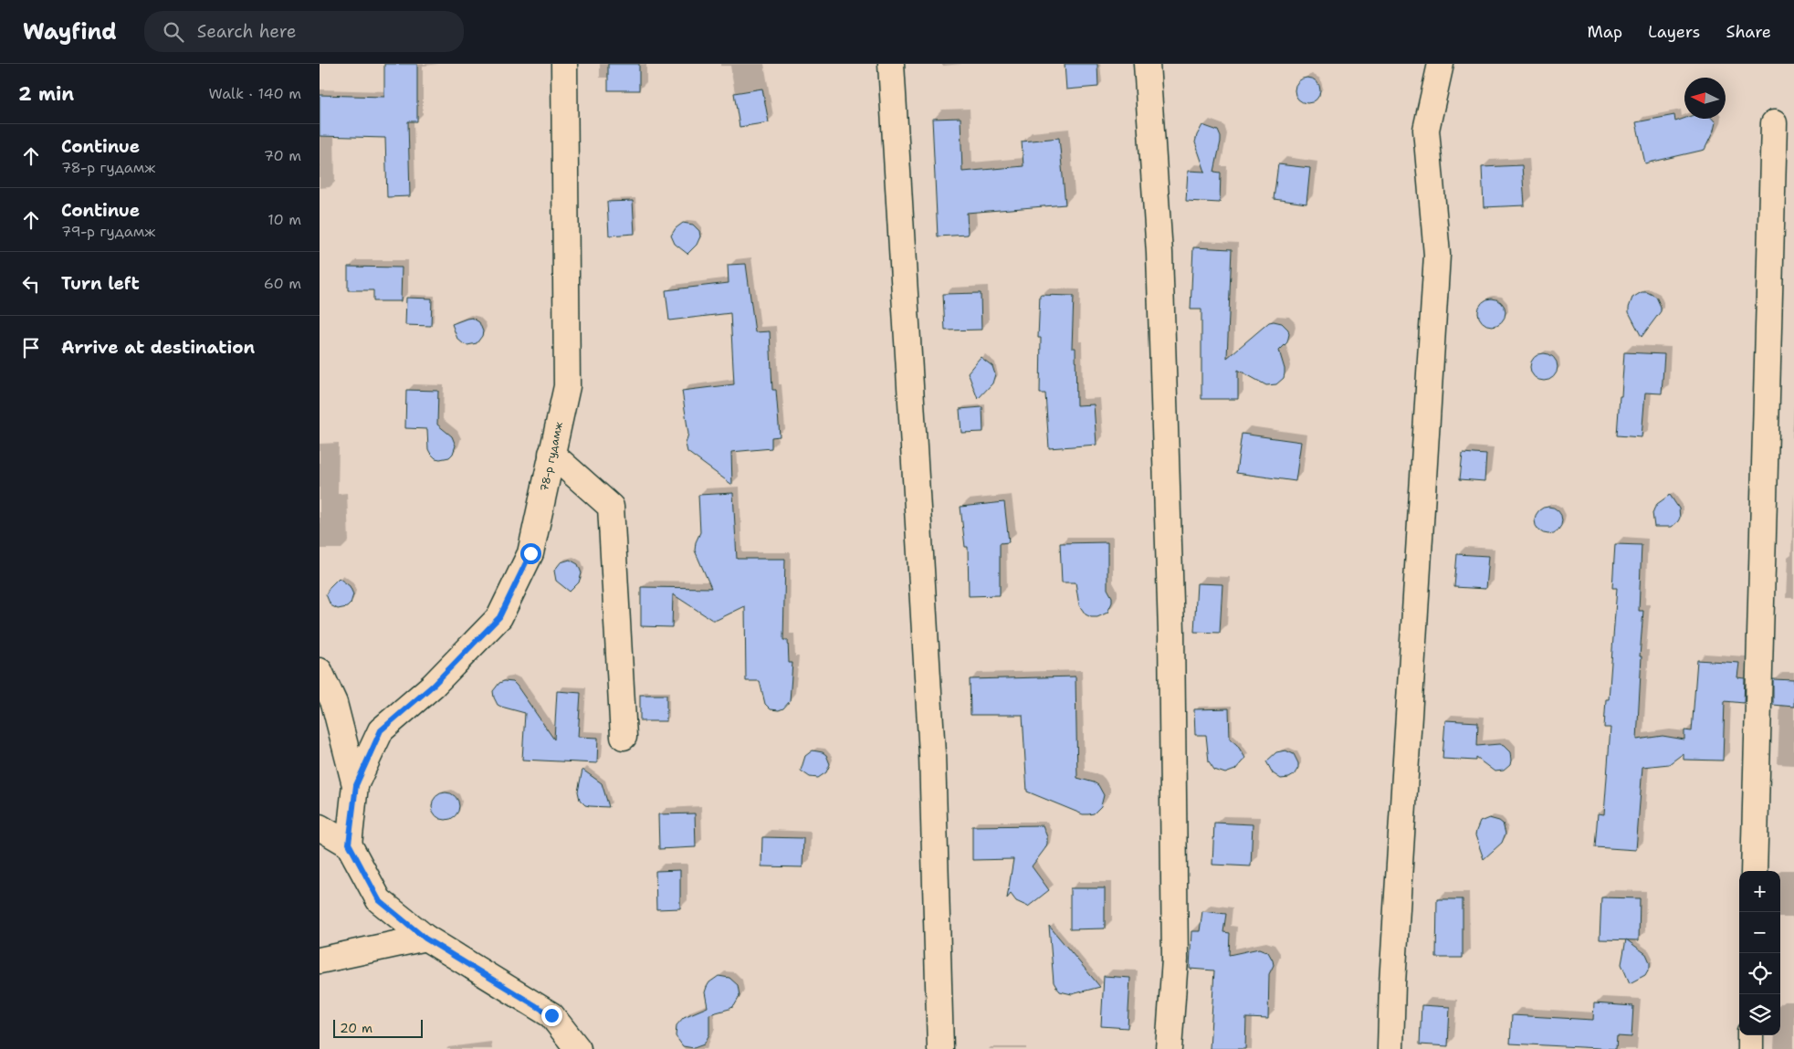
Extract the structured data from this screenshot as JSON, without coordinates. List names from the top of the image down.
{
  "streets": {
    "street": ["78-р гудамж"]
  },
  "scale_bar": "20 m",
  "north": "left",
  "page": {
    "header": "Wayfind",
    "search": "Search here",
    "nav": ["Map", "Layers", "Share"],
    "heading": ["2 min", "Walk · 140 m"],
    "list": [
      ["Continue", "78-р гудамж", "70 m"],
      ["Continue", "79-р гудамж", "10 m"],
      ["Turn left", "60 m"],
      "Arrive at destination"
    ],
    "map_buttons": ["+", "−"],
    "scale": "20 m"
  }
}
